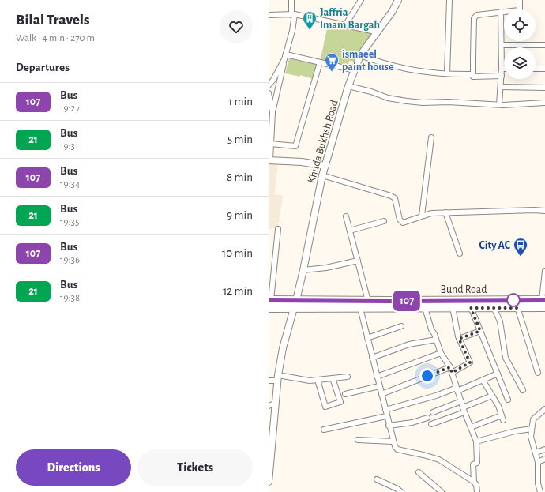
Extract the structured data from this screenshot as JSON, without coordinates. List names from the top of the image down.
{
  "streets": {
    "main road": ["Bund Road"],
    "street": ["Khuda Bukhsh Road"]
  },
  "crossings": [
    ["Khuda Bukhsh Road", "Bund Road"]
  ],
  "places": {
    "building": ["Jaffria Imam Bargah"],
    "supermarket": ["ismaeel paint house"],
    "bus stop": ["City AC"]
  },
  "lines": ["bus line 107"],
  "page": {
    "heading": [
      ["Bilal Travels", "Walk · 4 min · 270 m"],
      "Departures"
    ],
    "on_map": "107",
    "list": [
      {
        "mark": "107",
        "name": "Bus",
        "note": "19:27",
        "value": "1 min"
      },
      {
        "mark": "21",
        "name": "Bus",
        "note": "19:31",
        "value": "5 min"
      },
      {
        "mark": "107",
        "name": "Bus",
        "note": "19:34",
        "value": "8 min"
      },
      {
        "mark": "21",
        "name": "Bus",
        "note": "19:35",
        "value": "9 min"
      },
      {
        "mark": "107",
        "name": "Bus",
        "note": "19:36",
        "value": "10 min"
      },
      {
        "mark": "21",
        "name": "Bus",
        "note": "19:38",
        "value": "12 min"
      }
    ],
    "buttons": ["Directions", "Tickets"]
  }
}
